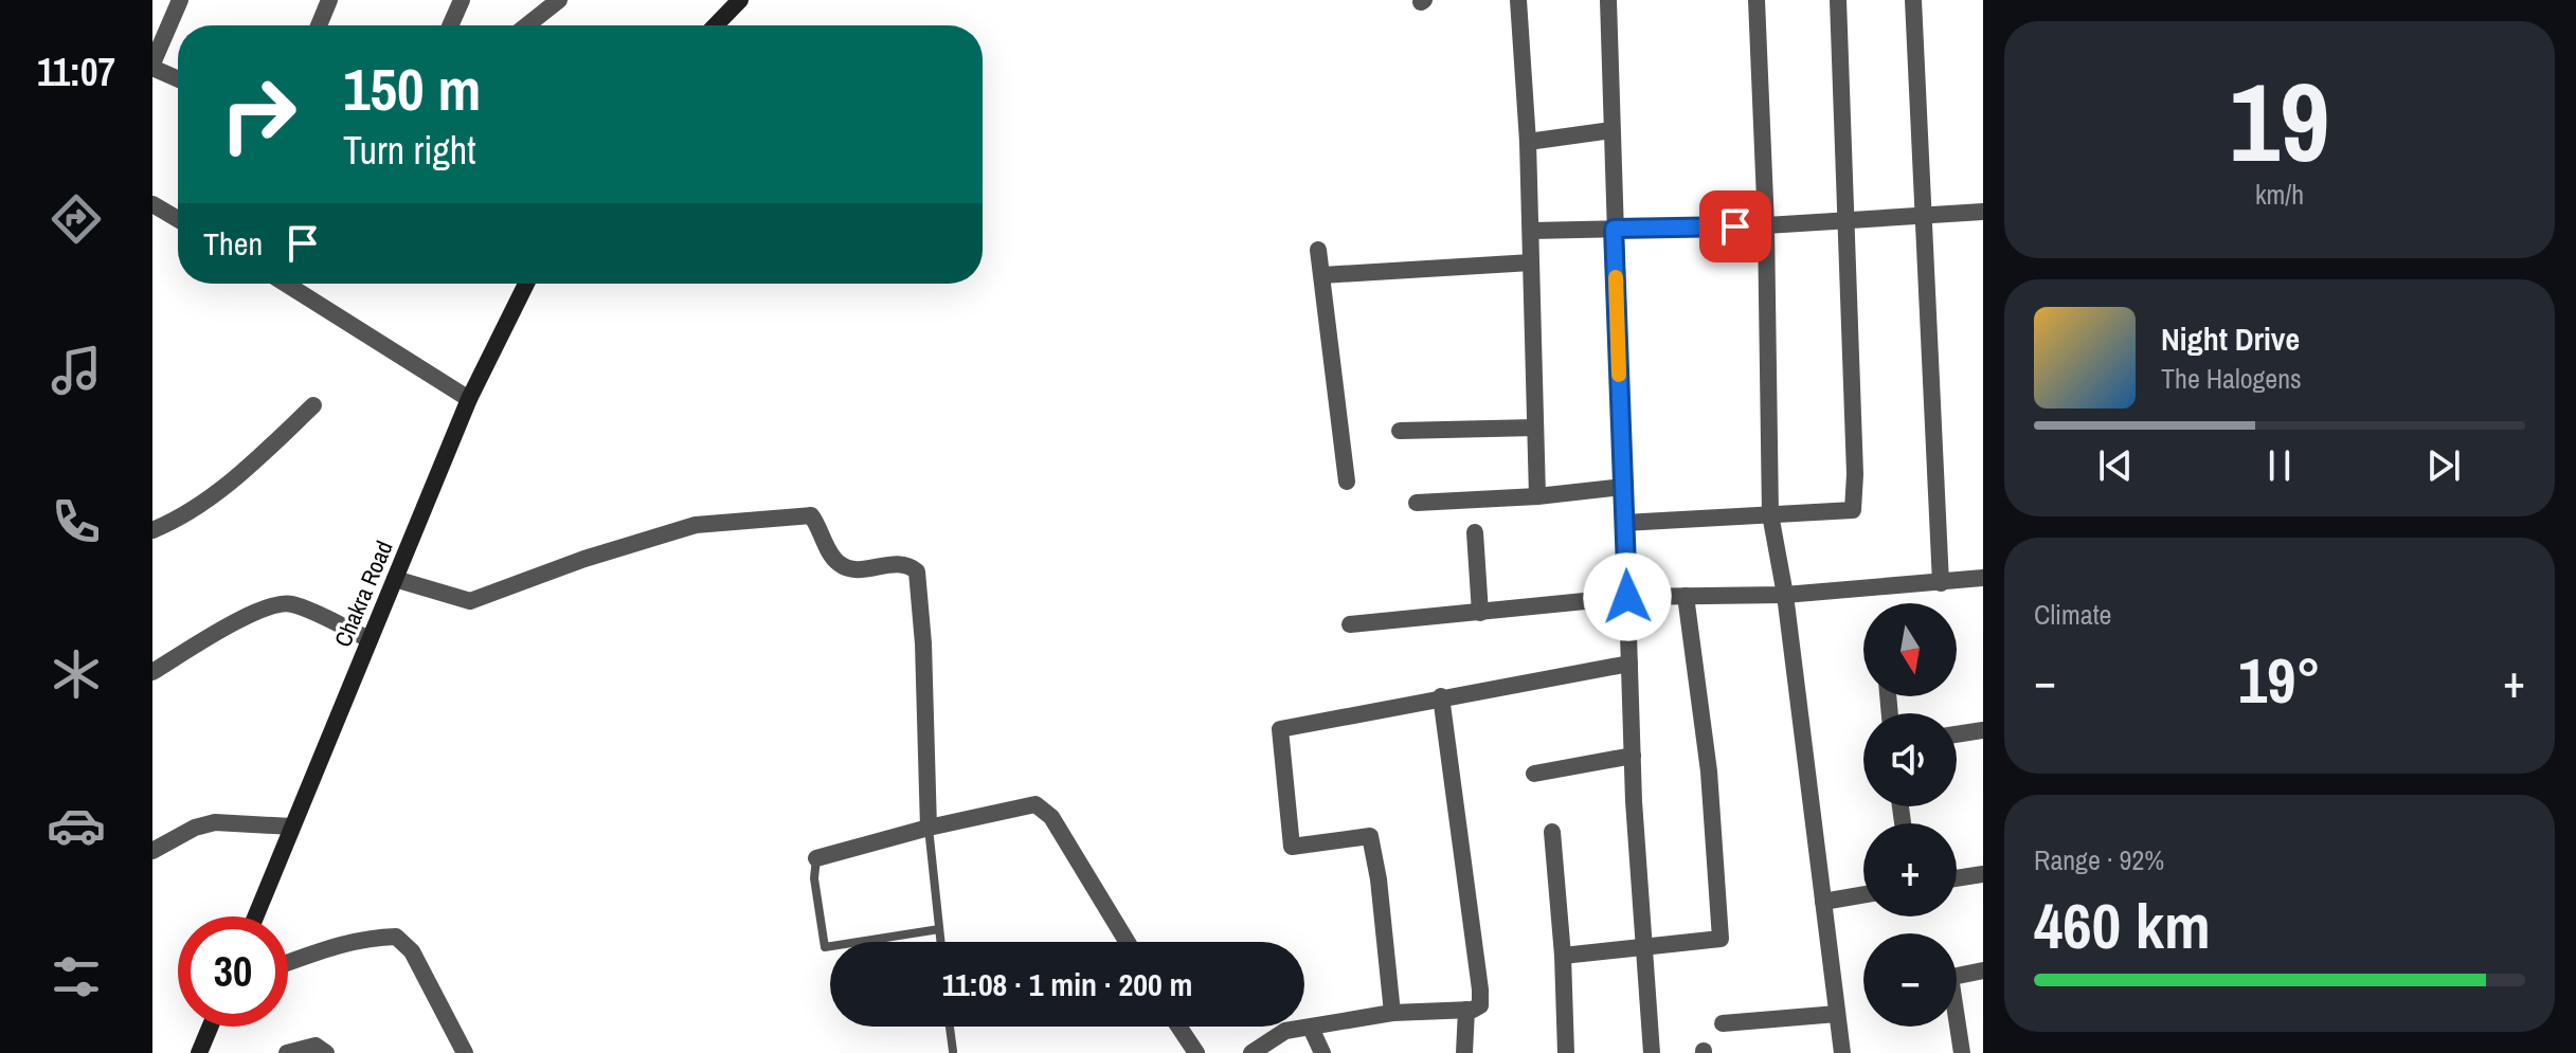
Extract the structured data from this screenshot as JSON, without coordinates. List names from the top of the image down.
{
  "streets": {
    "main road": ["Chakra Road"]
  },
  "north": "bottom",
  "page": {
    "tabs": "11:07",
    "tile": [
      ["19", "km/h"],
      "Climate",
      ["Range · 92%", "460 km"]
    ],
    "turn": ["150 m", "Turn right"],
    "then": "Then",
    "song": ["Night Drive", "The Halogens"],
    "map_buttons": ["+", "−"],
    "heat": ["−", "19°", "+"],
    "limit": "30",
    "trip": "11:08 · 1 min · 200 m"
  }
}
